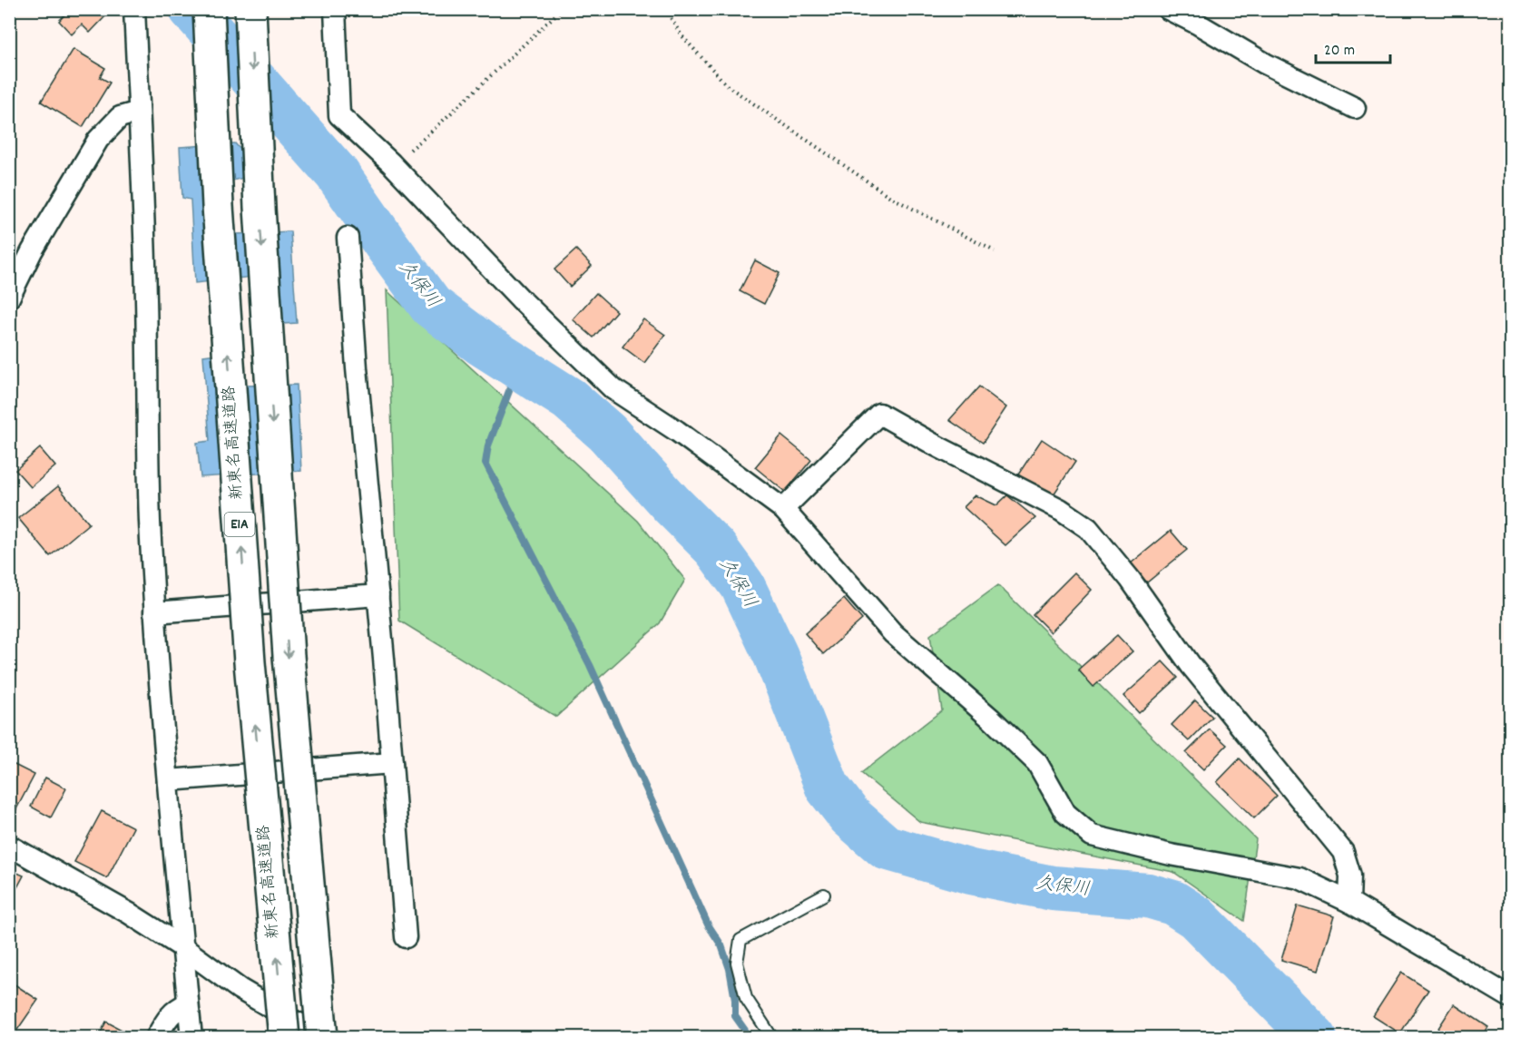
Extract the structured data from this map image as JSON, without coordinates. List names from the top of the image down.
{
  "streets": {
    "highway": ["新東名高速道路", "E1A"]
  },
  "water": ["久保川"],
  "scale_bar": "20 m"
}
